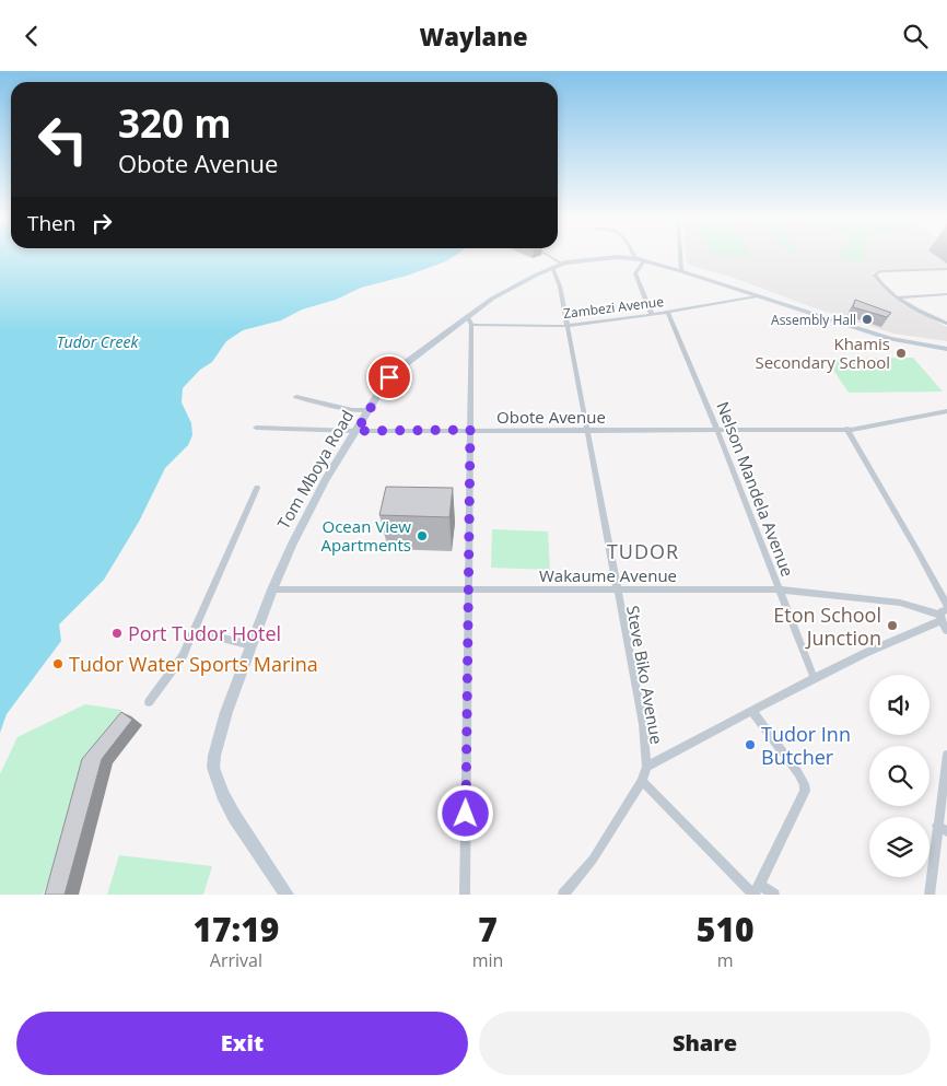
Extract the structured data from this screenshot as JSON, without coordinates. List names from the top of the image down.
{
  "streets": {
    "main road": ["Tom Mboya Road"],
    "street": [
      "Zambezi Avenue",
      "Obote Avenue",
      "Nelson Mandela Avenue",
      "Wakaume Avenue",
      "Steve Biko Avenue"
    ]
  },
  "crossings": [
    ["Zambezi Avenue", "Tom Mboya Road"],
    ["Zambezi Avenue", "Nelson Mandela Avenue"],
    ["Zambezi Avenue", "Steve Biko Avenue"],
    ["Obote Avenue", "Tom Mboya Road"],
    ["Obote Avenue", "Nelson Mandela Avenue"],
    ["Obote Avenue", "Steve Biko Avenue"],
    ["Tom Mboya Road", "Wakaume Avenue"],
    ["Tom Mboya Road", "Steve Biko Avenue"],
    ["Nelson Mandela Avenue", "Wakaume Avenue"],
    ["Wakaume Avenue", "Steve Biko Avenue"]
  ],
  "districts": ["TUDOR"],
  "water": ["Tudor Creek"],
  "places": [
    "Assembly Hall",
    "Khamis Secondary School",
    "Ocean View Apartments",
    "Eton School Junction",
    "Port Tudor Hotel",
    "Tudor Water Sports Marina",
    "Tudor Inn Butcher"
  ],
  "page": {
    "header": "Waylane",
    "turn": ["320 m", "Obote Avenue"],
    "then": "Then",
    "eta": [
      "17:19",
      "Arrival",
      "7",
      "min",
      "510",
      "m"
    ],
    "buttons": ["Exit", "Share"]
  }
}
